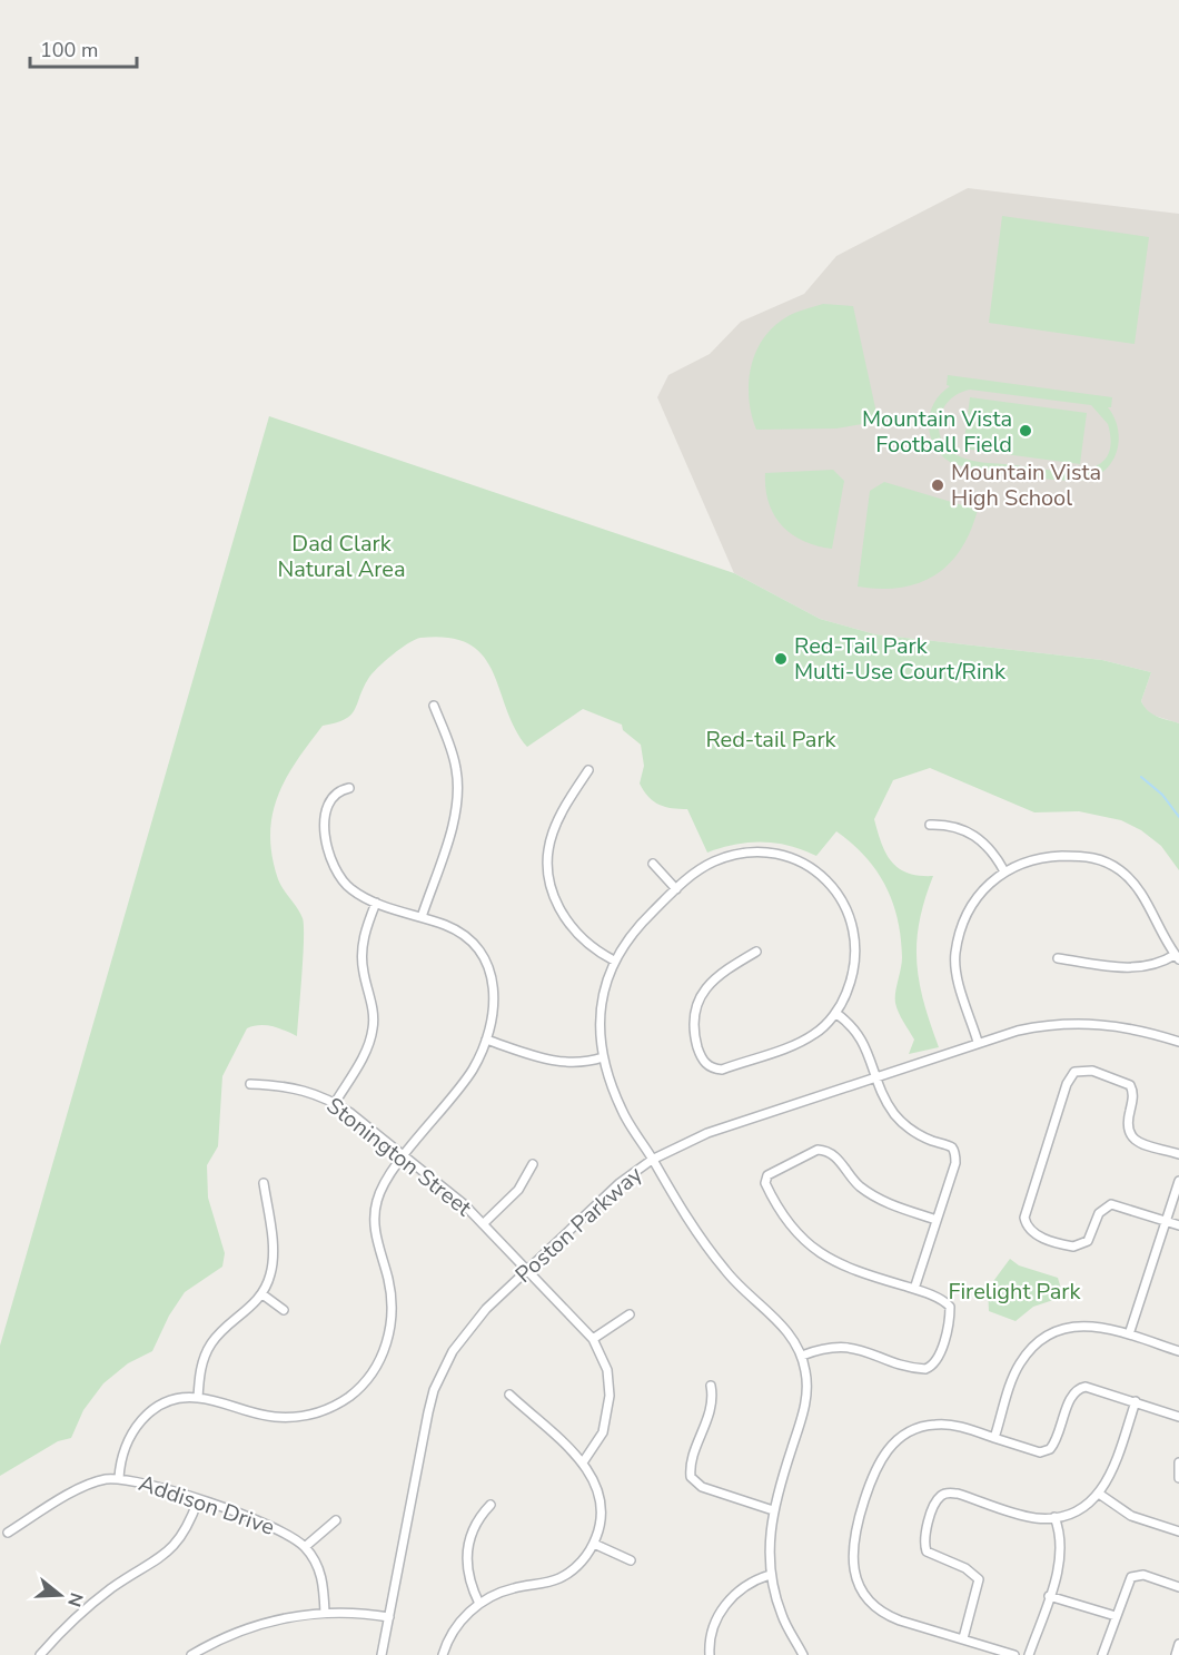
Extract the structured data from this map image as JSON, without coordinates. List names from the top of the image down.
{
  "streets": {
    "street": ["Stonington Street", "Poston Parkway", "Addison Drive"]
  },
  "crossings": [
    ["Stonington Street", "Poston Parkway"]
  ],
  "parks": ["Dad Clark Natural Area", "Red-tail Park", "Firelight Park"],
  "places": ["Mountain Vista Football Field", "Mountain Vista High School", "Red-Tail Park Multi-Use Court/Rink"],
  "scale_bar": "100 m",
  "north": "right"
}
